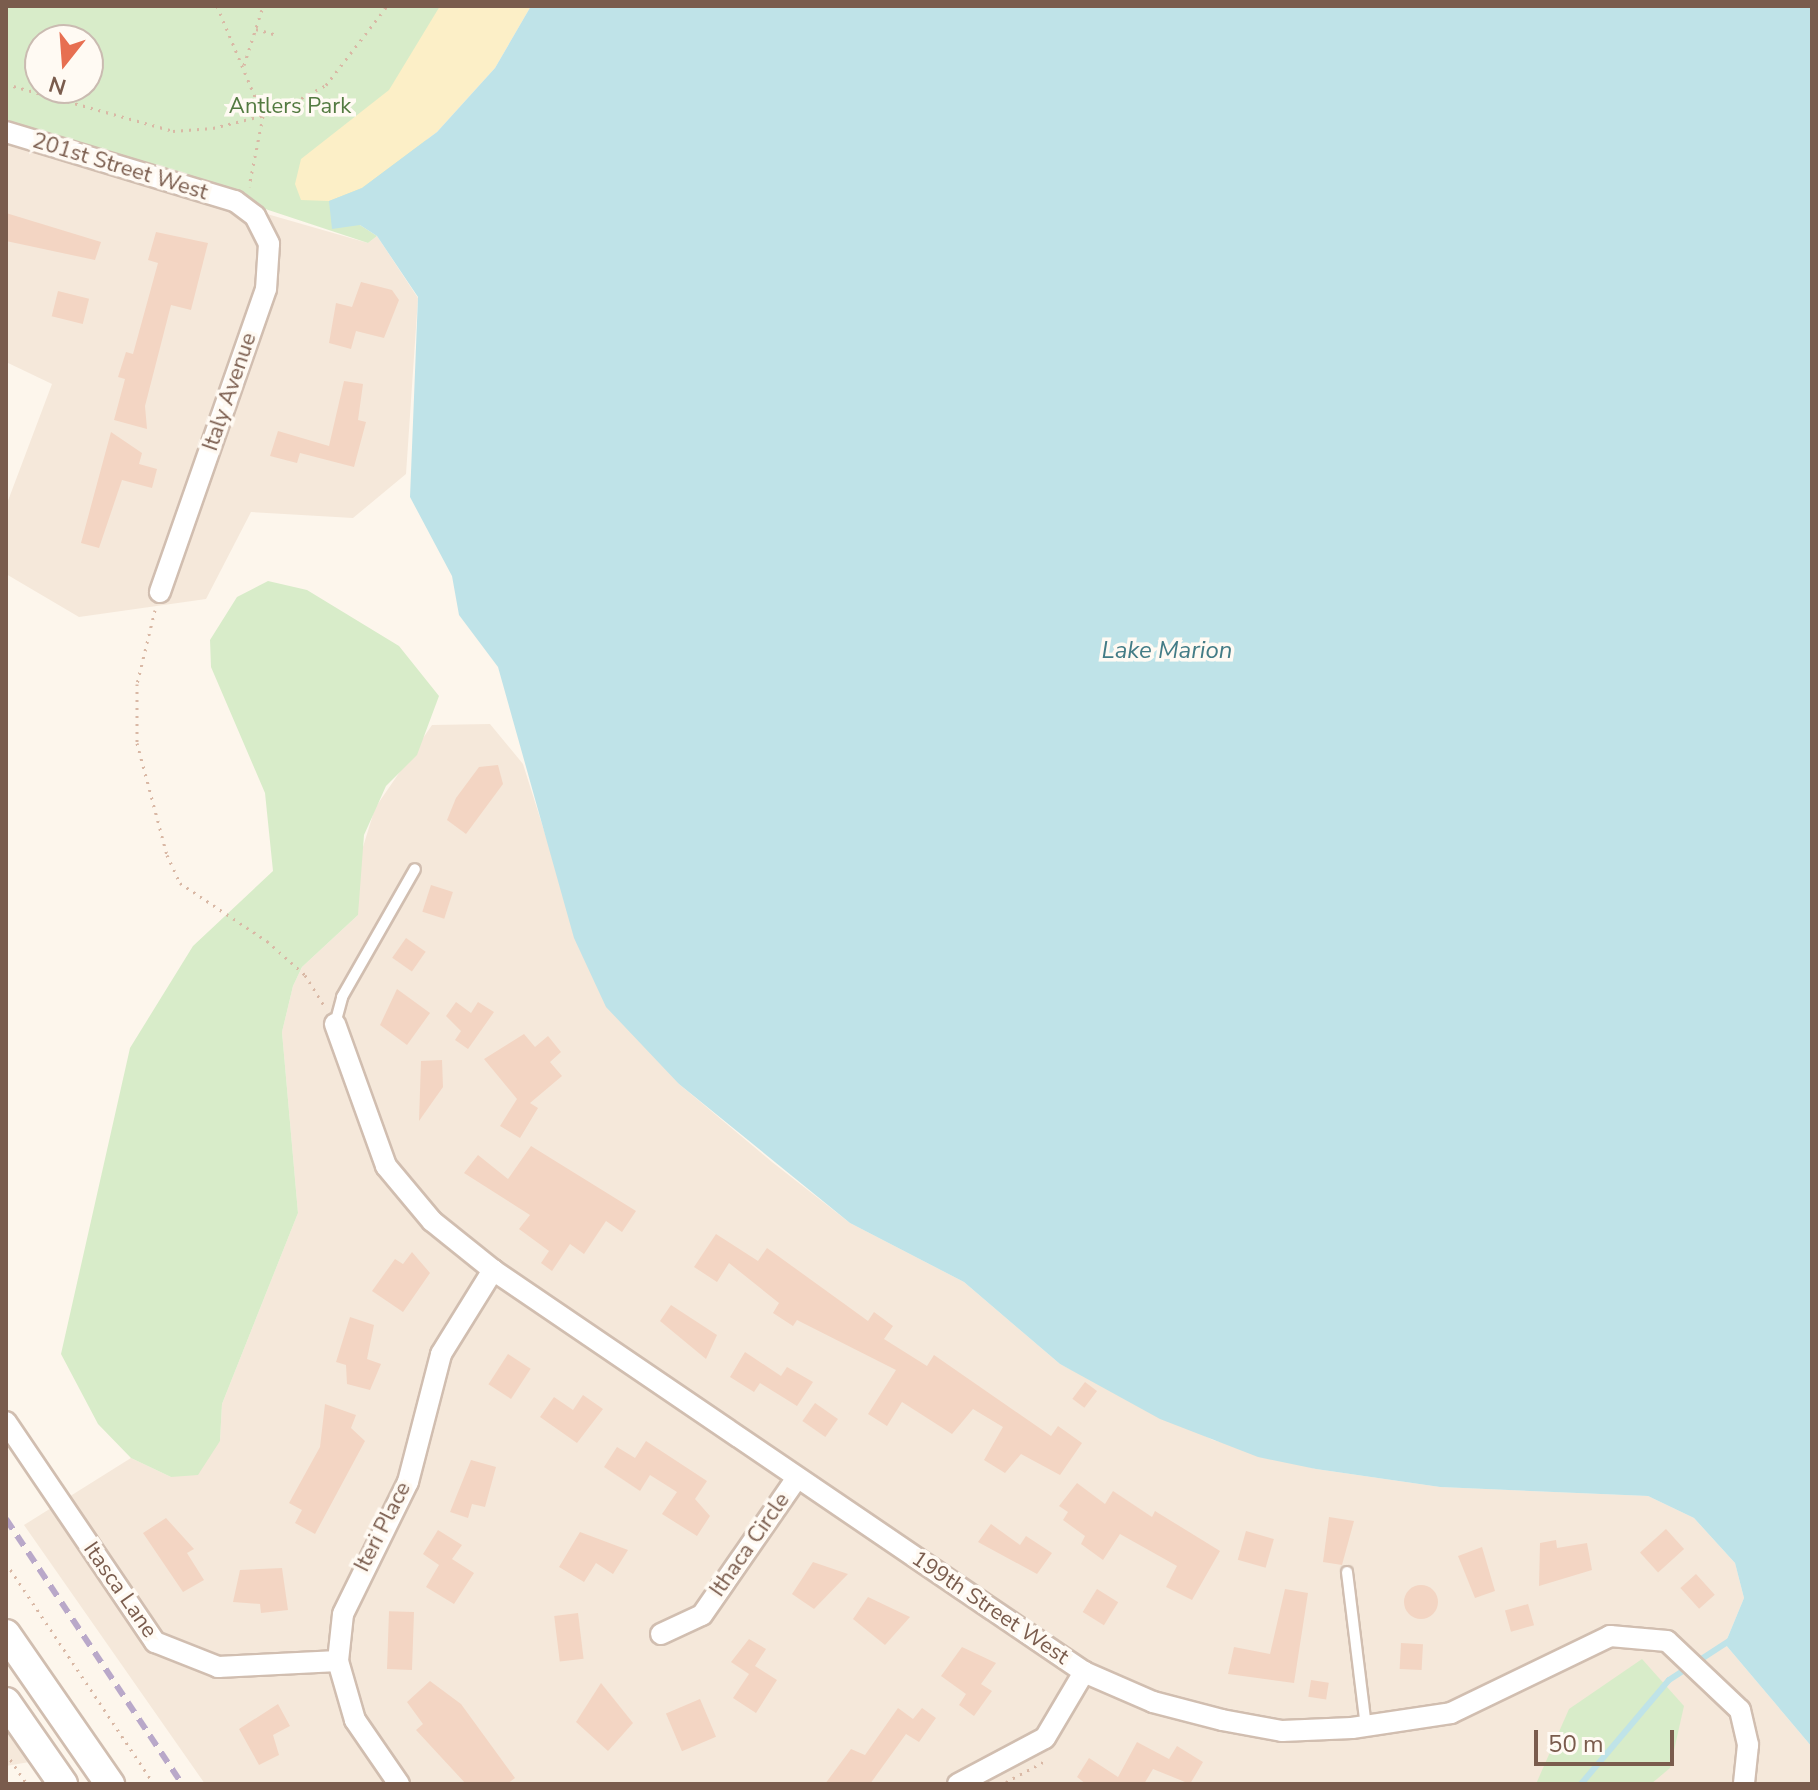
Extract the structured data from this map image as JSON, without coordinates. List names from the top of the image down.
{
  "streets": {
    "street": [
      "201st Street West",
      "Italy Avenue",
      "Iteri Place",
      "Ithaca Circle",
      "Itasca Lane",
      "199th Street West"
    ]
  },
  "crossings": [
    ["201st Street West", "Italy Avenue"],
    ["Iteri Place", "Itasca Lane"],
    ["Iteri Place", "199th Street West"],
    ["Ithaca Circle", "199th Street West"]
  ],
  "water": ["Lake Marion"],
  "parks": ["Antlers Park"],
  "scale_bar": "50 m",
  "north": "bottom"
}
